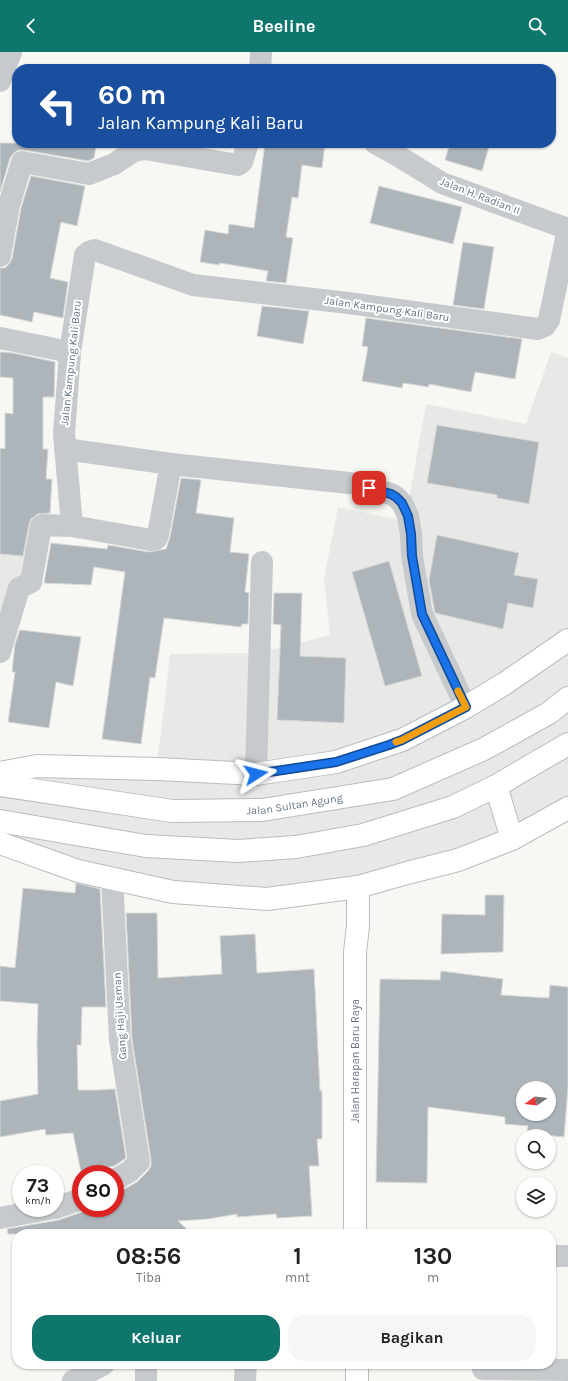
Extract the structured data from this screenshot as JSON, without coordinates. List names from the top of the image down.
{
  "streets": {
    "main road": ["Jalan Sultan Agung", "Jalan Harapan Baru Raya"],
    "street": ["Jalan H. Radian II", "Jalan Kampung Kali Baru", "Gang Haji Usman"]
  },
  "crossings": [
    ["Jalan H. Radian II", "Jalan Kampung Kali Baru"]
  ],
  "north": "left",
  "page": {
    "header": "Beeline",
    "turn": ["60 m", "Jalan Kampung Kali Baru"],
    "speed": "73 km/h",
    "limit": "80",
    "eta": [
      "08:56",
      "Tiba",
      "1",
      "mnt",
      "130",
      "m"
    ],
    "buttons": ["Keluar", "Bagikan"]
  }
}
